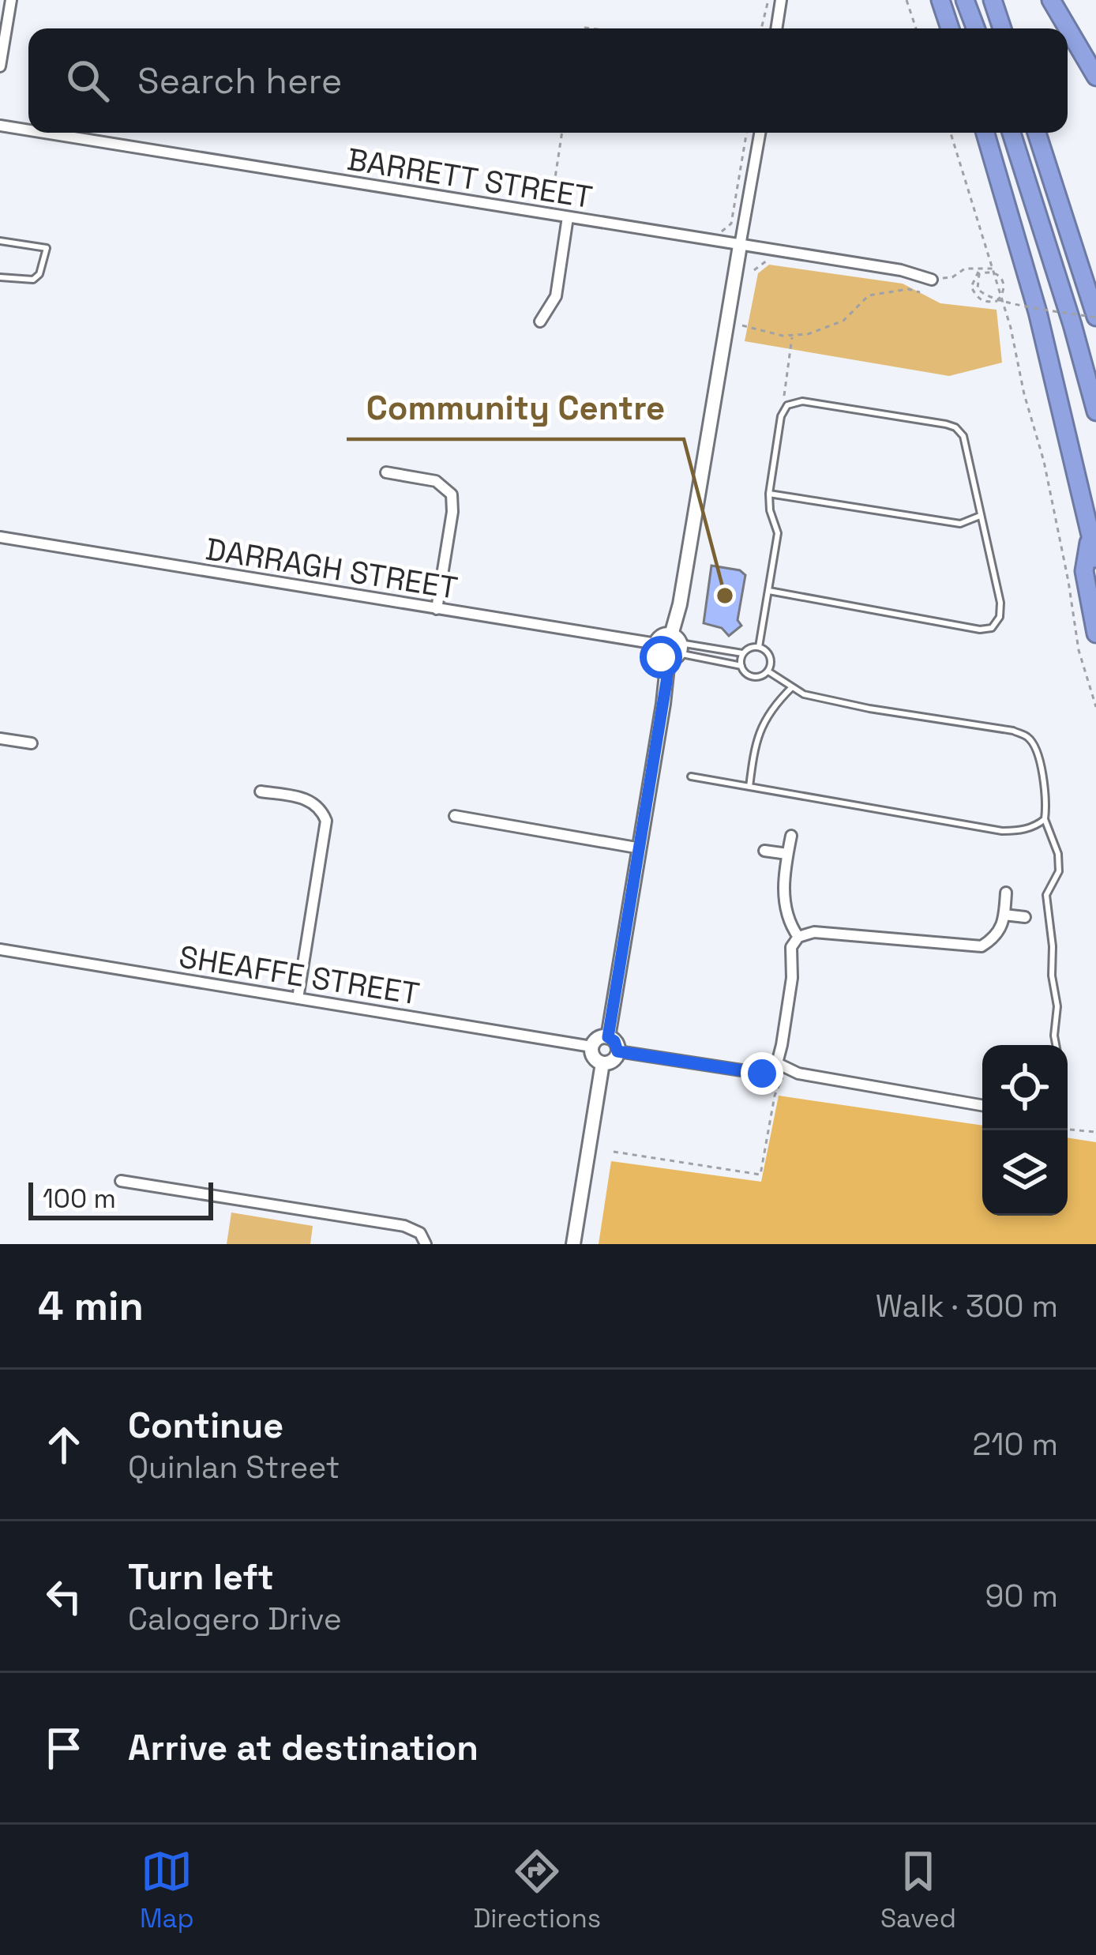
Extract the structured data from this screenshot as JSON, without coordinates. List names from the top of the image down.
{
  "streets": {
    "street": ["BARRETT STREET", "DARRAGH STREET", "SHEAFFE STREET"]
  },
  "places": ["Community Centre"],
  "scale_bar": "100 m",
  "page": {
    "search": "Search here",
    "scale": "100 m",
    "heading": ["4 min", "Walk · 300 m"],
    "list": [
      ["Continue", "Quinlan Street", "210 m"],
      ["Turn left", "Calogero Drive", "90 m"],
      "Arrive at destination"
    ],
    "nav": ["Map", "Directions", "Saved"]
  }
}
